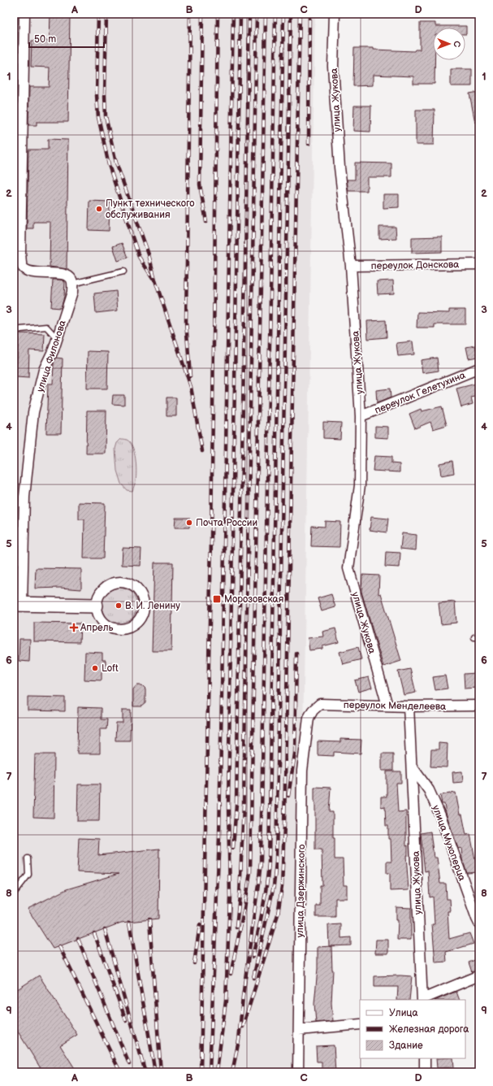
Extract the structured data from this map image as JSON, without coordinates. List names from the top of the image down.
{
  "streets": {
    "street": [
      "улица Жукова",
      "переулок Донскова",
      "улица Филонова",
      "переулок Гелетухина",
      "переулок Менделеева",
      "улица Мухоперца",
      "улица Дзержинского"
    ]
  },
  "crossings": [
    ["улица Жукова", "переулок Донскова"],
    ["улица Жукова", "переулок Гелетухина"],
    ["улица Жукова", "переулок Менделеева"],
    ["улица Жукова", "улица Мухоперца"],
    ["переулок Менделеева", "улица Дзержинского"]
  ],
  "places": {
    "other": [
      "Пункт технического обслуживания",
      "Почта России",
      "В. И. Ленину",
      "Loft"
    ],
    "transit": ["Морозовская"],
    "health": ["Апрель"]
  },
  "legend": ["Улица", "Железная дорога", "Здание"],
  "scale_bar": "50 m",
  "north": "right",
  "grid": {
    "columns": [
      "A",
      "B",
      "C",
      "D"
    ],
    "rows": [
      "1",
      "2",
      "3",
      "4",
      "5",
      "6",
      "7",
      "8",
      "9"
    ]
  }
}
